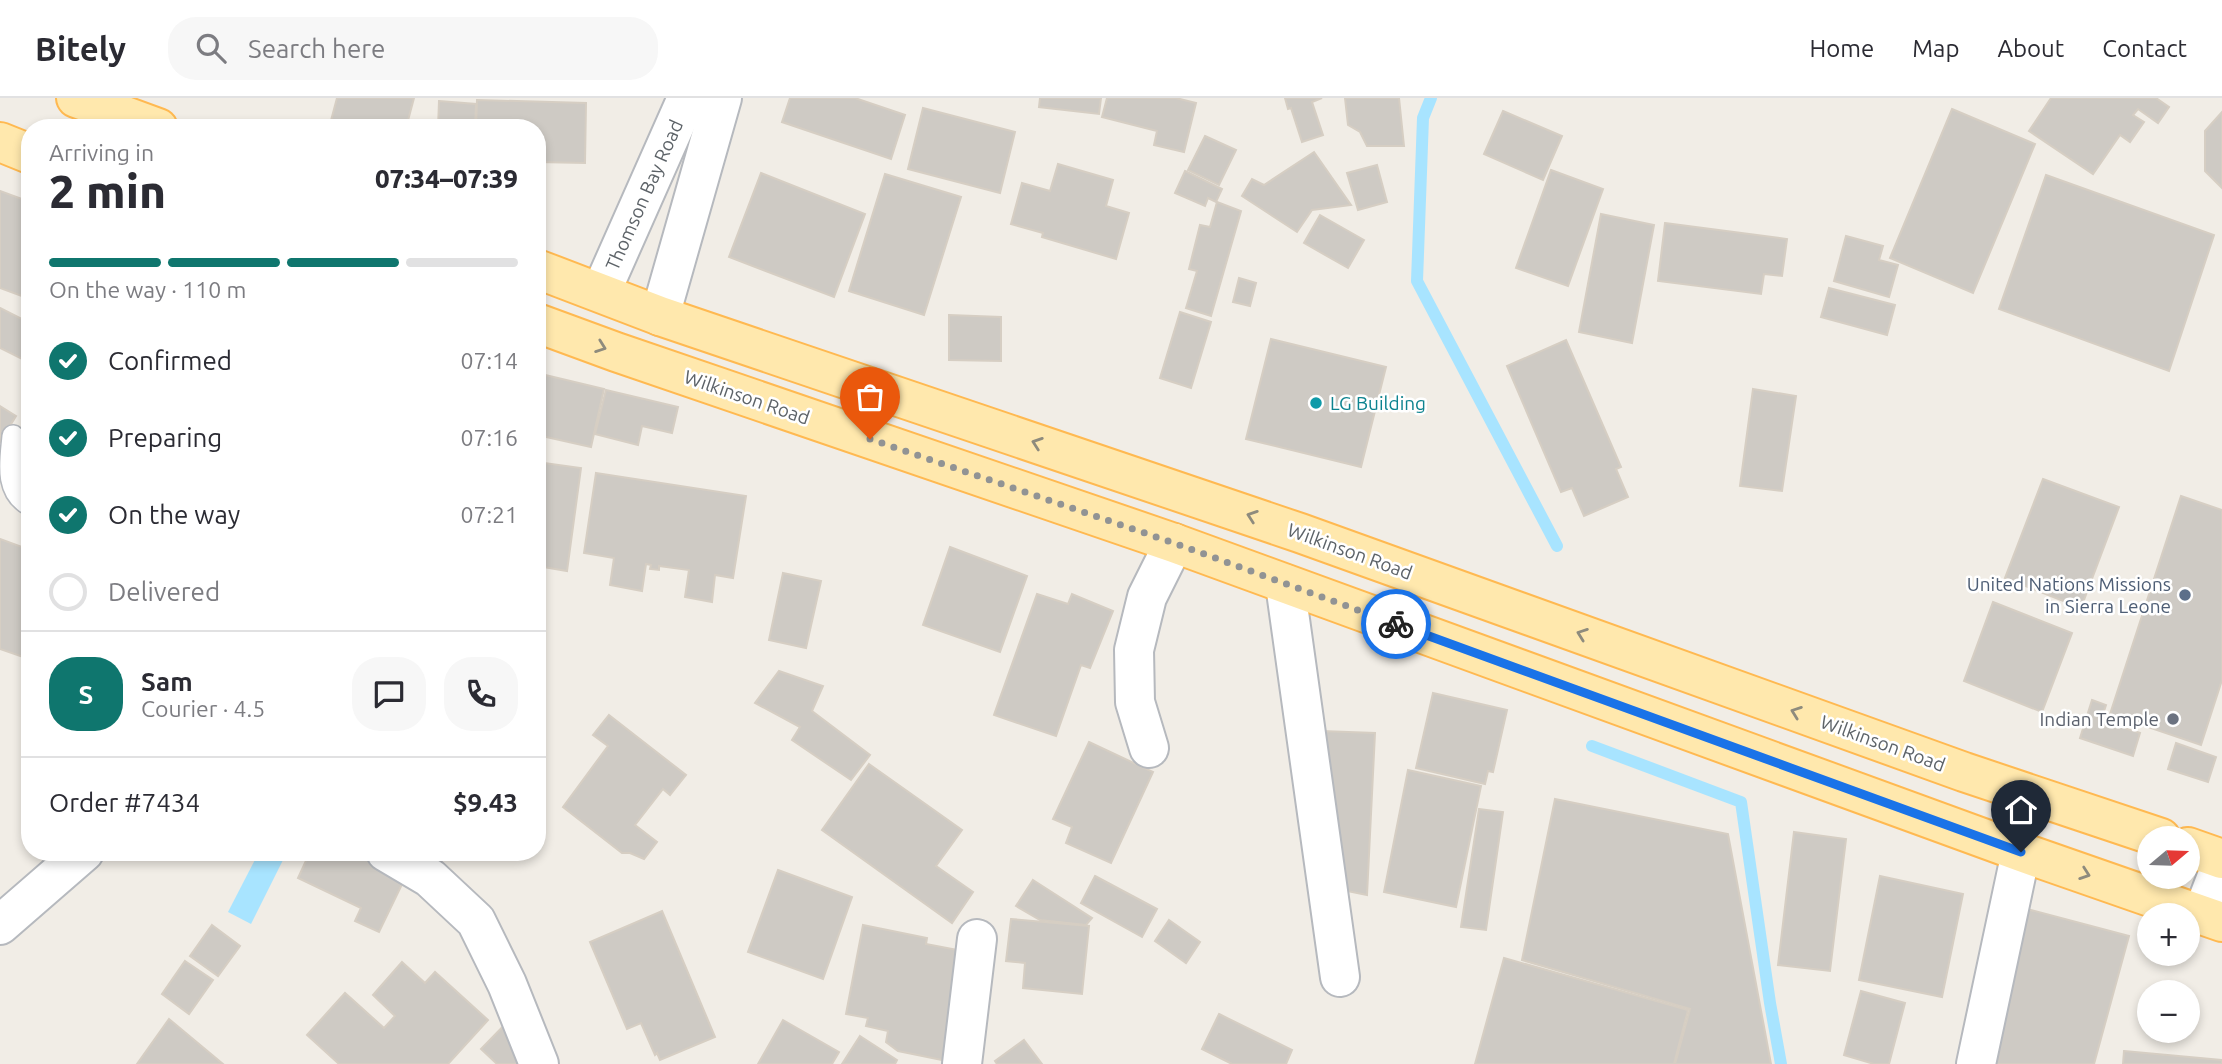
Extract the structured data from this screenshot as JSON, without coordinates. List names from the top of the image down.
{
  "streets": {
    "main road": ["Wilkinson Road"],
    "street": ["Thomson Bay Road"]
  },
  "crossings": [
    ["Thomson Bay Road", "Wilkinson Road"]
  ],
  "places": ["LG Building", "United Nations Missions in Sierra Leone", "Indian Temple"],
  "north": "right",
  "page": {
    "header": "Bitely",
    "search": "Search here",
    "nav": [
      "Home",
      "Map",
      "About",
      "Contact"
    ],
    "heading": ["2 min", "Arriving in", "07:34–07:39"],
    "panel": [
      "Sam",
      "Courier · 4.5",
      "Order #7434",
      "$9.43"
    ],
    "bar": "On the way · 110 m",
    "list": [
      ["Confirmed", "07:14"],
      ["Preparing", "07:16"],
      ["On the way", "07:21"],
      "Delivered"
    ],
    "round": "S",
    "map_buttons": ["+", "−"]
  }
}
